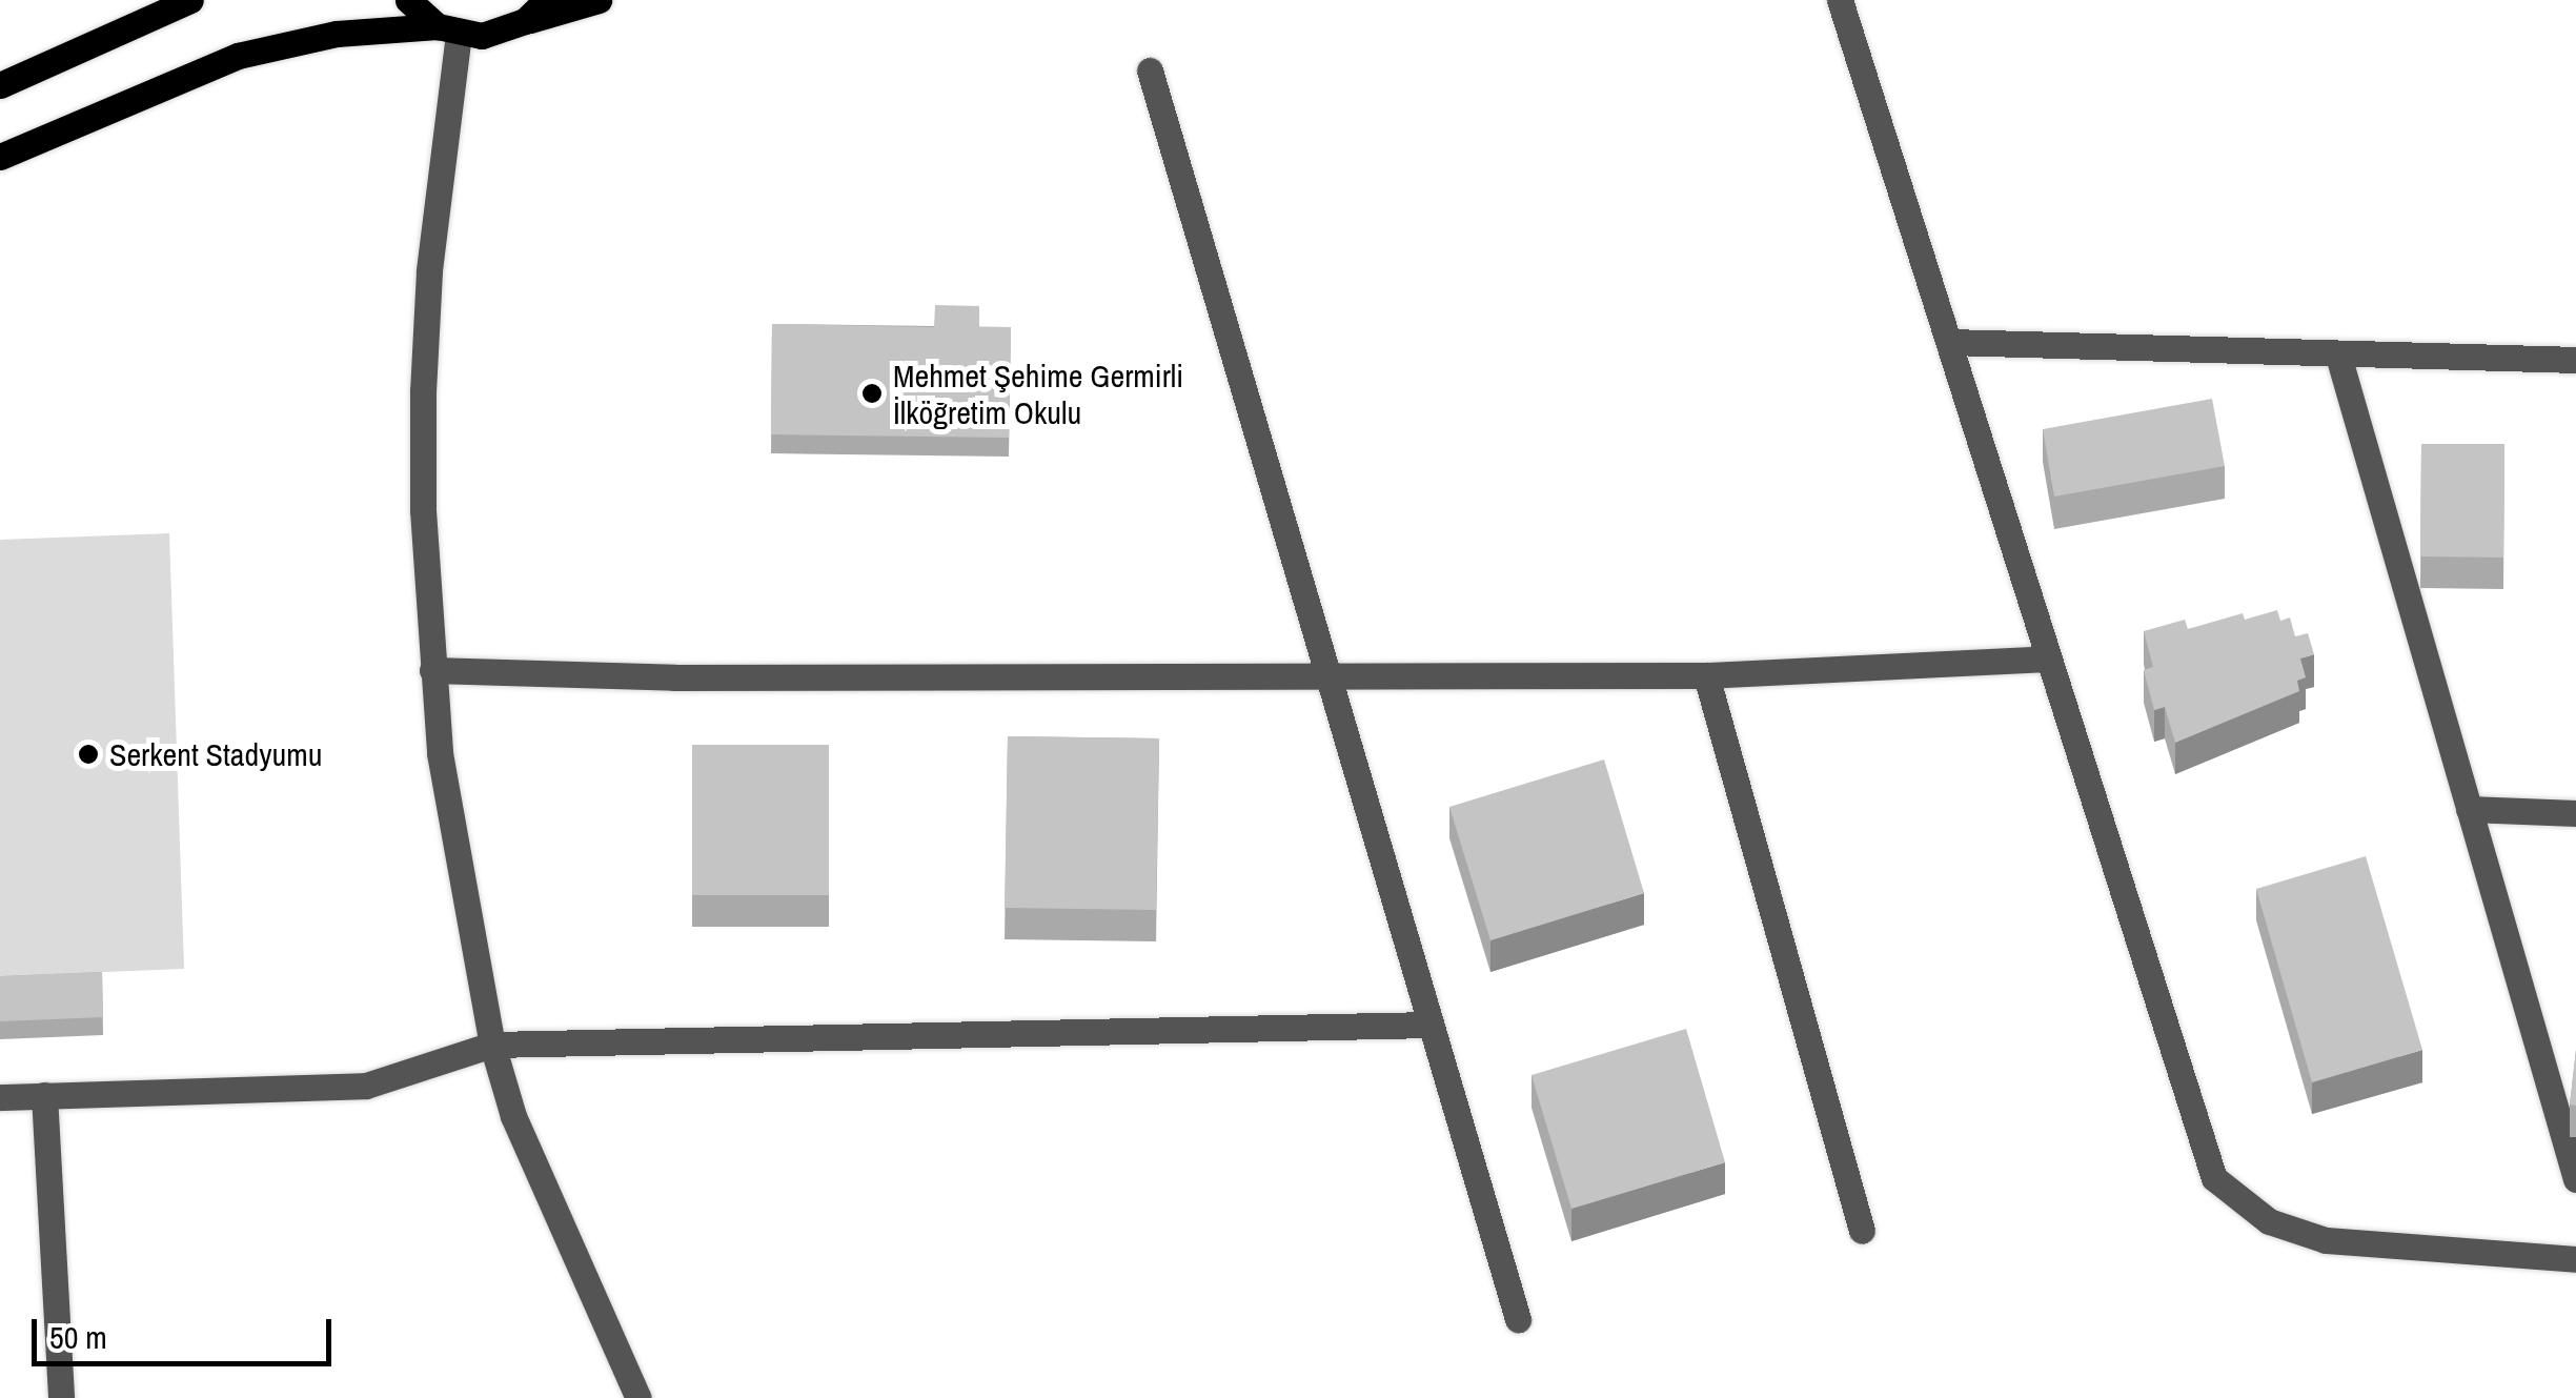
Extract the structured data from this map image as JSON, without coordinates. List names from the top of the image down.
{
  "places": ["Mehmet Şehime Germirli İlköğretim Okulu", "Serkent Stadyumu"],
  "scale_bar": "50 m"
}
